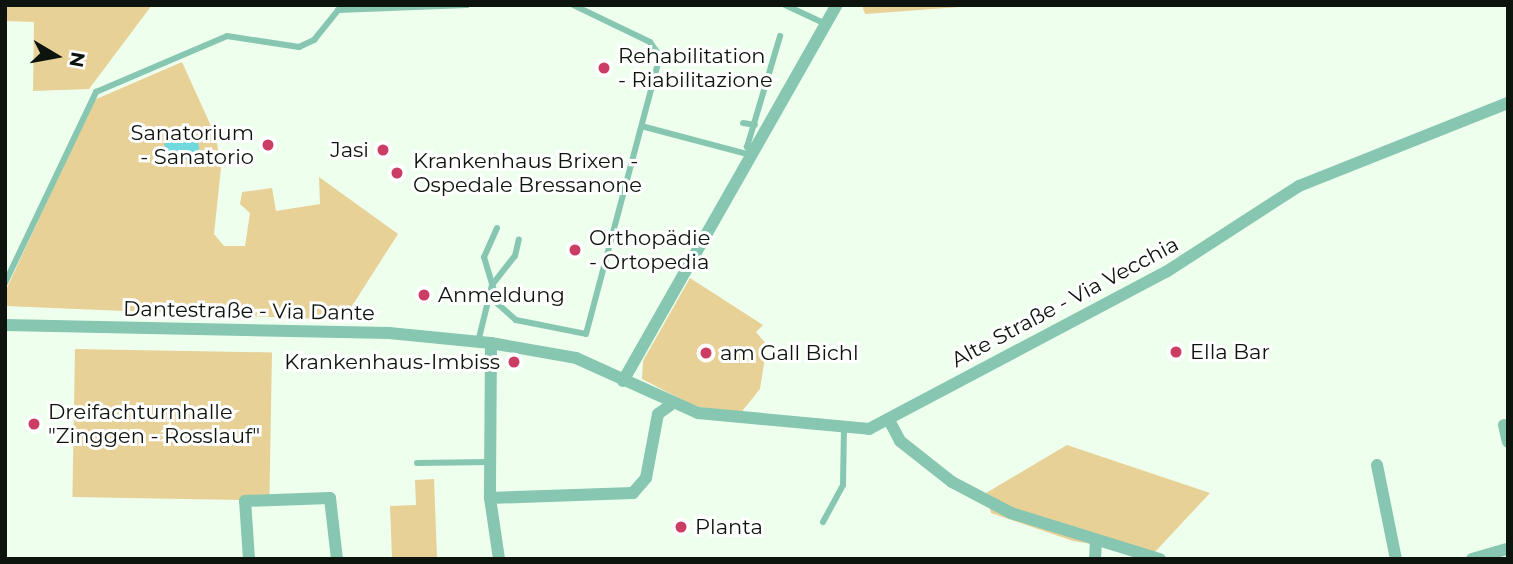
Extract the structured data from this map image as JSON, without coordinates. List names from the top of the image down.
{
  "streets": {
    "street": ["Alte Straße - Via Vecchia", "Dantestraße - Via Dante"]
  },
  "crossings": [
    ["Alte Straße - Via Vecchia", "Dantestraße - Via Dante"]
  ],
  "places": [
    "Rehabilitation - Riabilitazione",
    "Sanatorium - Sanatorio",
    "Jasi",
    "Krankenhaus Brixen - Ospedale Bressanone",
    "Orthopädie - Ortopedia",
    "Anmeldung",
    "Ella Bar",
    "am Gall Bichl",
    "Krankenhaus-Imbiss",
    "Dreifachturnhalle \"Zinggen - Rosslauf\"",
    "Planta"
  ],
  "north": "right"
}
